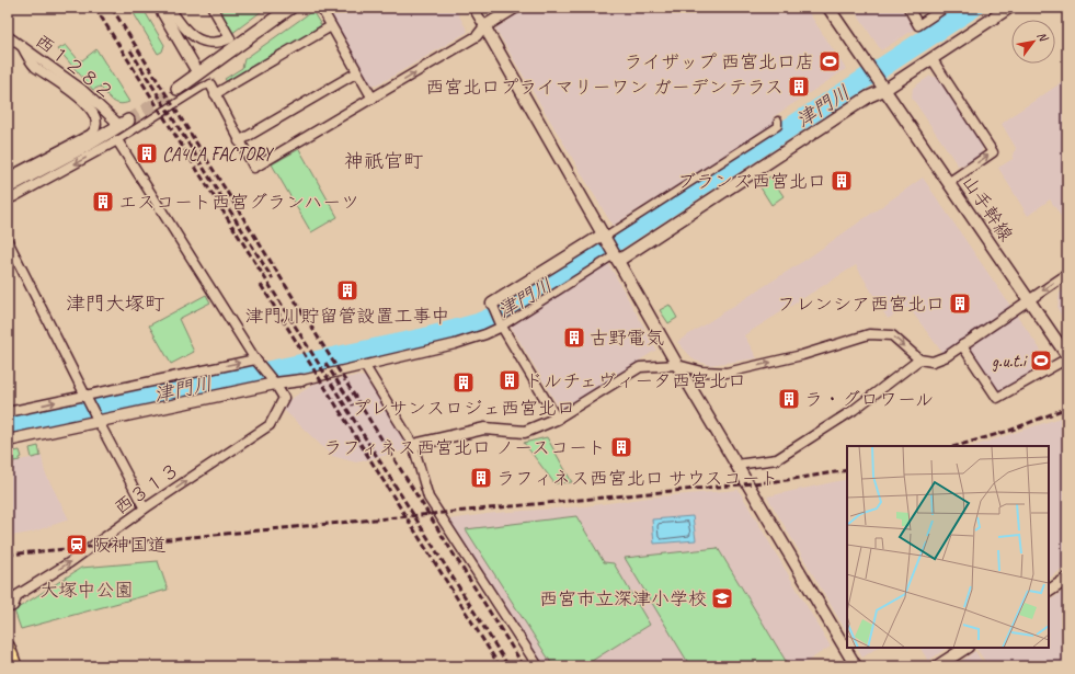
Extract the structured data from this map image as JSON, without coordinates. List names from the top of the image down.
{
  "streets": {
    "street": ["西１２８２", "山手幹線", "西３１３"]
  },
  "one_way": ["西３１３"],
  "districts": ["神祇官町", "津門大塚町"],
  "water": ["津門川"],
  "parks": ["大塚中公園"],
  "places": {
    "sports": ["ライザップ 西宮北口店", "g.u.t.i"],
    "building": [
      "西宮北口プライマリーワン ガーデンテラス",
      "CA4LA FACTORY",
      "ブランズ西宮北口",
      "エスコート西宮グランハーツ",
      "津門川貯留管設置工事中",
      "フレンシア西宮北口",
      "古野電気",
      "ドルチェヴィータ西宮北口",
      "プレサンスロジェ西宮北口",
      "ラ・グロワール",
      "ラフィネス西宮北口 ノースコート",
      "ラフィネス西宮北口 サウスコート"
    ],
    "station": ["阪神国道"],
    "school or university": ["西宮市立深津小学校"]
  },
  "north": "top right"
}
